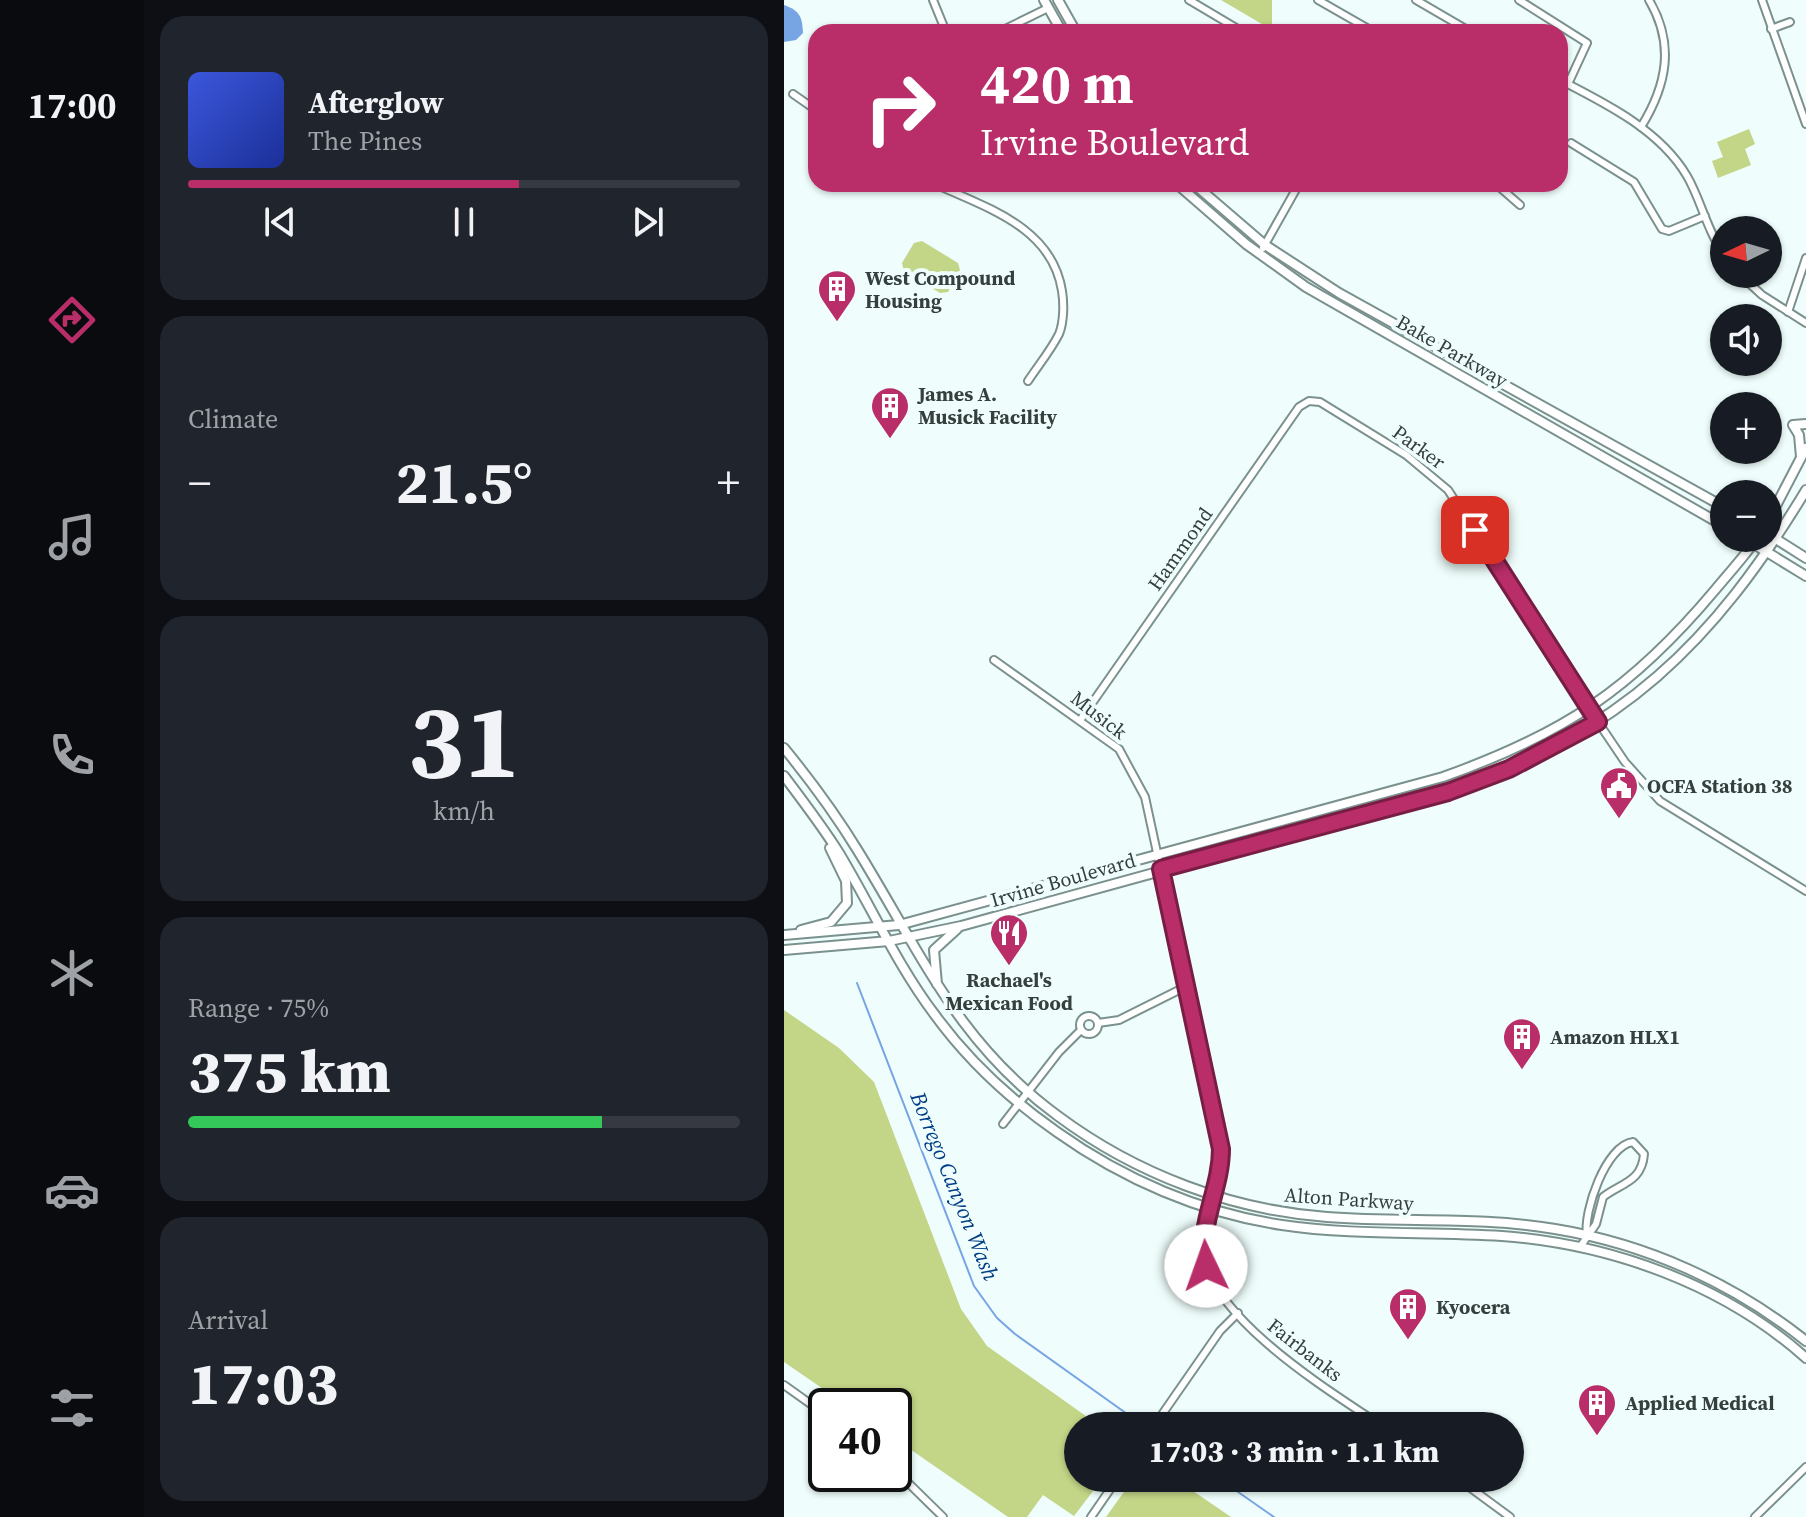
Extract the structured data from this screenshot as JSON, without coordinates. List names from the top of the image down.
{
  "streets": {
    "main road": ["Bake Parkway", "Irvine Boulevard", "Alton Parkway"],
    "street": [
      "Parker",
      "Hammond",
      "Musick",
      "Fairbanks"
    ]
  },
  "crossings": [
    ["Parker", "Hammond"],
    ["Parker", "Irvine Boulevard"],
    ["Hammond", "Musick"],
    ["Musick", "Irvine Boulevard"],
    ["Musick", "Fairbanks"],
    ["Irvine Boulevard", "Alton Parkway"],
    ["Irvine Boulevard", "Fairbanks"],
    ["Alton Parkway", "Fairbanks"]
  ],
  "water": ["Borrego Canyon Wash"],
  "places": {
    "building": [
      "West Compound Housing",
      "James A. Musick Facility",
      "Amazon HLX1",
      "Kyocera",
      "Applied Medical"
    ],
    "public building": ["OCFA Station 38"],
    "restaurant": ["Rachael's Mexican Food"]
  },
  "north": "left",
  "page": {
    "tabs": "17:00",
    "turn": ["420 m", "Irvine Boulevard"],
    "song": ["Afterglow", "The Pines"],
    "map_buttons": ["+", "−"],
    "tile": [
      "Climate",
      ["31", "km/h"],
      ["Range · 75%", "375 km"],
      ["Arrival", "17:03"]
    ],
    "heat": ["−", "21.5°", "+"],
    "limit": "40",
    "trip": "17:03 · 3 min · 1.1 km"
  }
}
